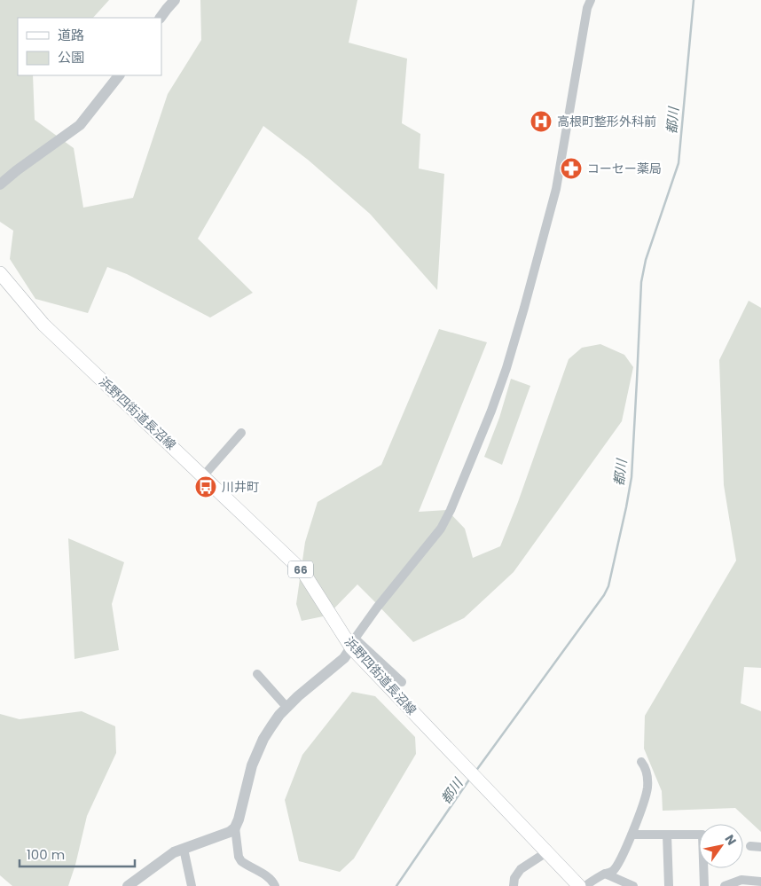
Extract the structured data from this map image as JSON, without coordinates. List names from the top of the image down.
{
  "streets": {
    "main road": ["浜野四街道長沼線", "66"]
  },
  "water": ["都川"],
  "places": {
    "hospital": ["高根町整形外科前"],
    "pharmacy": ["コーセー薬局"],
    "bus stop": ["川井町"]
  },
  "legend": ["道路", "公園"],
  "scale_bar": "100 m",
  "north": "top right"
}
